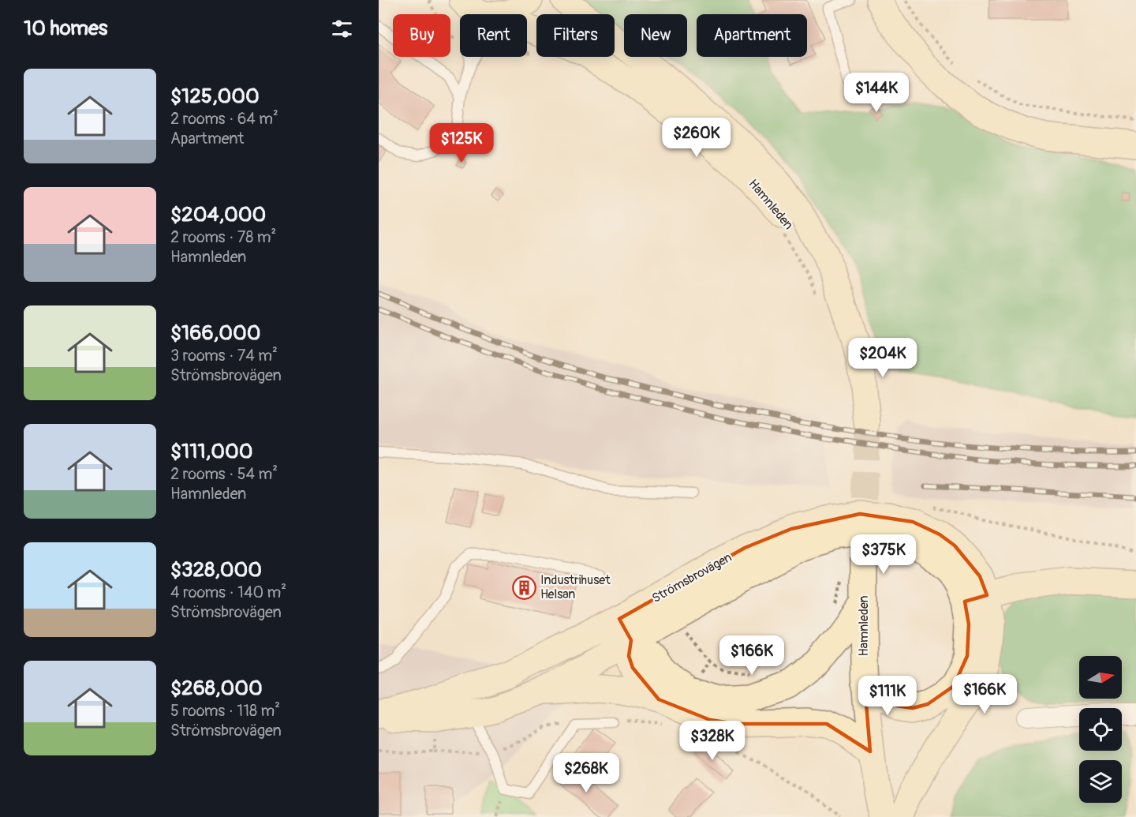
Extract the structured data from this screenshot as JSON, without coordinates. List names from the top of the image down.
{
  "streets": {
    "main road": ["Hamnleden", "Strömsbrovägen"]
  },
  "places": {
    "building": ["Industrihuset Helsan"]
  },
  "north": "right",
  "page": {
    "heading": "10 homes",
    "chip": [
      "Buy",
      "Rent",
      "Filters",
      "New",
      "Apartment"
    ],
    "list": [
      {
        "name": "$125,000",
        "note": "2 rooms · 64 m² · Apartment"
      },
      {
        "name": "$204,000",
        "note": "2 rooms · 78 m² · Hamnleden"
      },
      {
        "name": "$166,000",
        "note": "3 rooms · 74 m² · Strömsbrovägen"
      },
      {
        "name": "$111,000",
        "note": "2 rooms · 54 m² · Hamnleden"
      },
      {
        "name": "$328,000",
        "note": "4 rooms · 140 m² · Strömsbrovägen"
      },
      {
        "name": "$268,000",
        "note": "5 rooms · 118 m² · Strömsbrovägen"
      }
    ],
    "price": [
      "$144K",
      "$260K",
      "$125K",
      "$204K",
      "$375K",
      "$166K",
      "$166K",
      "$111K",
      "$328K",
      "$268K"
    ]
  }
}
